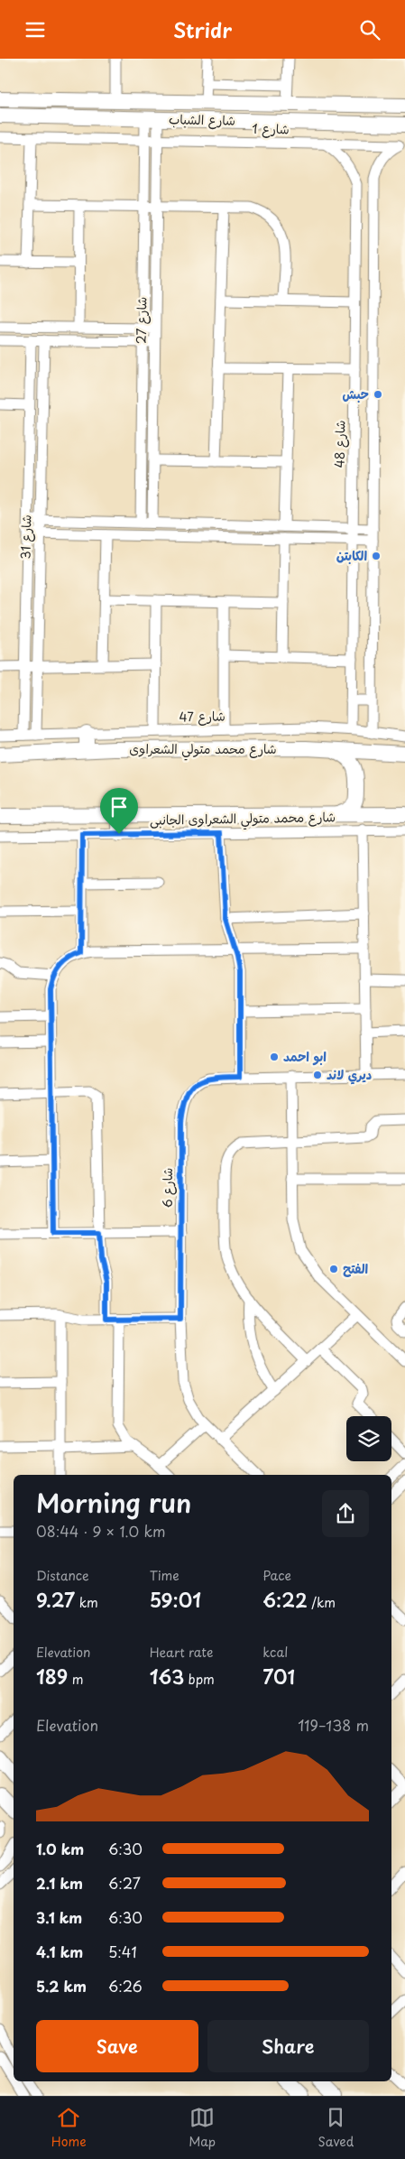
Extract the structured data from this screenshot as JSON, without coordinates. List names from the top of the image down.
{
  "streets": {
    "street": [
      "شارع الشباب",
      "شارع 1",
      "شارع 27",
      "شارع 48",
      "شارع 31",
      "شارع 47",
      "شارع محمد متولي الشعراوى",
      "شارع محمد متولي الشعراوى الجانبى",
      "شارع 6"
    ]
  },
  "crossings": [
    ["شارع الشباب", "شارع 27"],
    ["شارع 1", "شارع 27"],
    ["شارع 1", "شارع 48"],
    ["شارع 48", "شارع 47"],
    ["شارع 31", "شارع 47"]
  ],
  "places": [
    "حبش",
    "الكابتن",
    "ابو احمد",
    "ديري لاند",
    "الفتح"
  ],
  "page": {
    "header": "Stridr",
    "heading": ["Morning run", "08:44 · 9 × 1.0 km"],
    "stats": [
      ["Distance", "9.27 km"],
      ["Time", "59:01"],
      ["Pace", "6:22 /km"],
      ["Elevation", "189 m"],
      ["Heart rate", "163 bpm"],
      ["kcal", "701"]
    ],
    "chart": ["Elevation", "119–138 m"],
    "list": [
      {
        "name": "1.0 km",
        "note": "6:30"
      },
      {
        "name": "2.1 km",
        "note": "6:27"
      },
      {
        "name": "3.1 km",
        "note": "6:30"
      },
      {
        "name": "4.1 km",
        "note": "5:41"
      },
      {
        "name": "5.2 km",
        "note": "6:26"
      }
    ],
    "buttons": ["Save", "Share"],
    "tabs": ["Home", "Map", "Saved"]
  }
}
